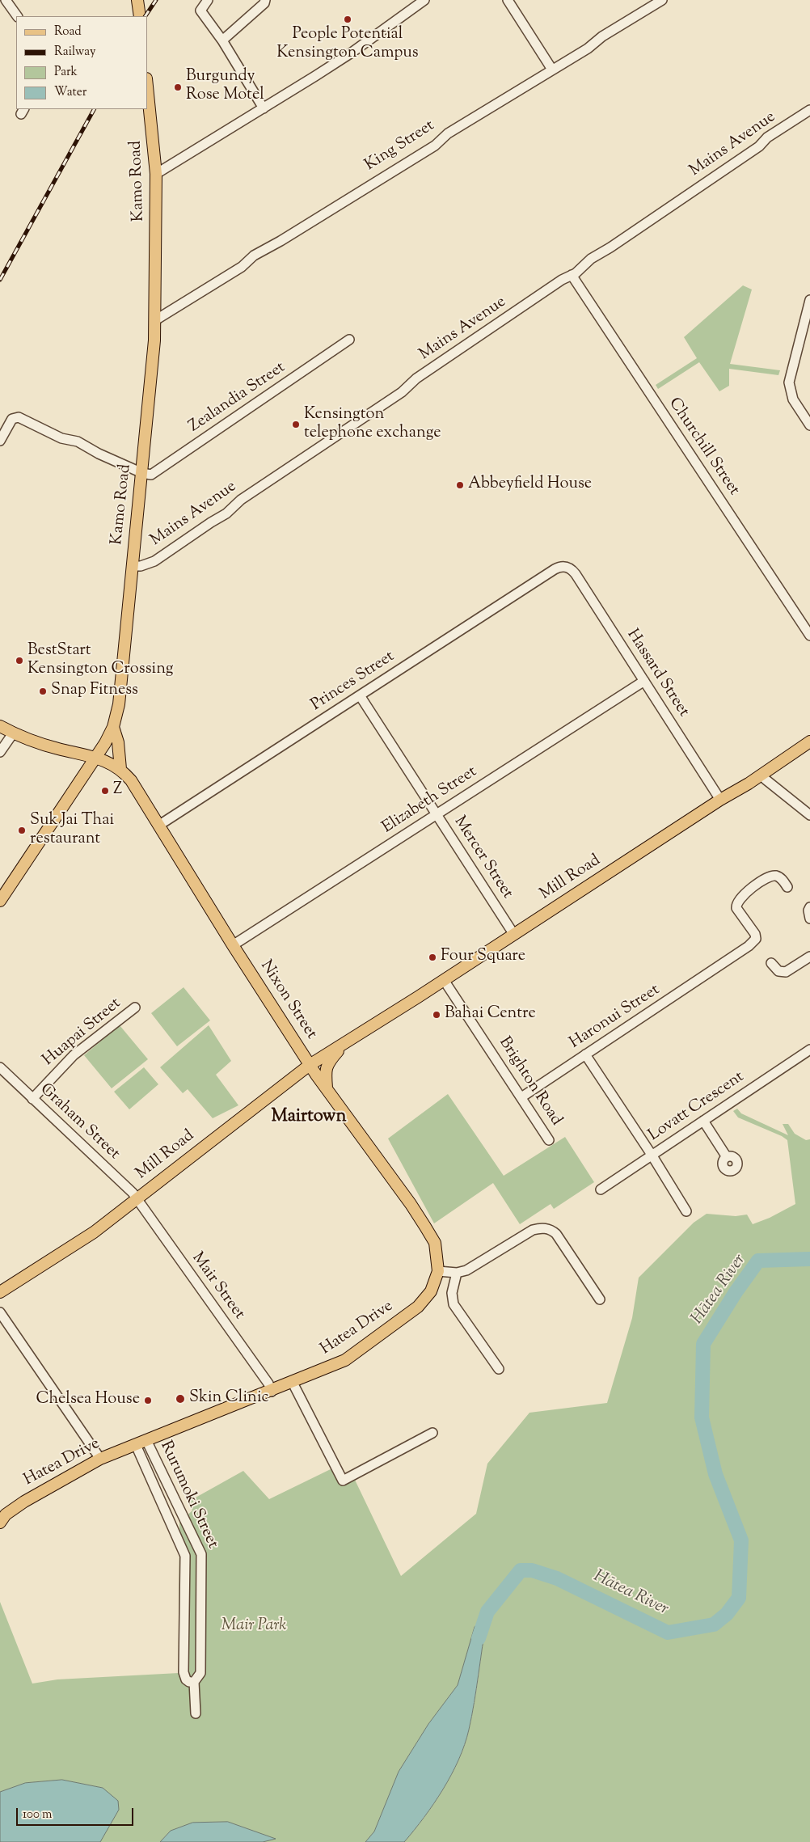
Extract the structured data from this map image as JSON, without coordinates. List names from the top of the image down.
{
  "streets": {
    "main road": [
      "Kamo Road",
      "Mill Road",
      "Nixon Street",
      "Hatea Drive"
    ],
    "street": [
      "Mains Avenue",
      "King Street",
      "Zealandia Street",
      "Churchill Street",
      "Hassard Street",
      "Princes Street",
      "Elizabeth Street",
      "Mercer Street",
      "Haronui Street",
      "Huapai Street",
      "Brighton Road",
      "Lovatt Crescent",
      "Graham Street",
      "Mair Street",
      "Rurumoki Street"
    ]
  },
  "crossings": [
    ["Mains Avenue", "Kamo Road"],
    ["Mains Avenue", "Churchill Street"],
    ["King Street", "Kamo Road"],
    ["Kamo Road", "Zealandia Street"],
    ["Kamo Road", "Nixon Street"],
    ["Hassard Street", "Princes Street"],
    ["Hassard Street", "Elizabeth Street"],
    ["Hassard Street", "Mill Road"],
    ["Princes Street", "Mercer Street"],
    ["Princes Street", "Nixon Street"],
    ["Elizabeth Street", "Mercer Street"],
    ["Elizabeth Street", "Nixon Street"],
    ["Mercer Street", "Mill Road"],
    ["Mill Road", "Nixon Street"],
    ["Mill Road", "Brighton Road"],
    ["Mill Road", "Graham Street"],
    ["Mill Road", "Mair Street"],
    ["Nixon Street", "Hatea Drive"],
    ["Haronui Street", "Brighton Road"],
    ["Huapai Street", "Graham Street"],
    ["Graham Street", "Mair Street"],
    ["Mair Street", "Hatea Drive"],
    ["Hatea Drive", "Rurumoki Street"]
  ],
  "districts": ["Mairtown"],
  "water": ["Hātea River"],
  "parks": ["Mair Park"],
  "places": [
    "People Potential Kensington Campus",
    "Burgundy Rose Motel",
    "Kensington telephone exchange",
    "Abbeyfield House",
    "BestStart Kensington Crossing",
    "Snap Fitness",
    "Z",
    "Suk Jai Thai restaurant",
    "Four Square",
    "Bahai Centre",
    "Skin Clinic",
    "Chelsea House"
  ],
  "legend": [
    "Road",
    "Railway",
    "Park",
    "Water"
  ],
  "scale_bar": "100 m"
}
